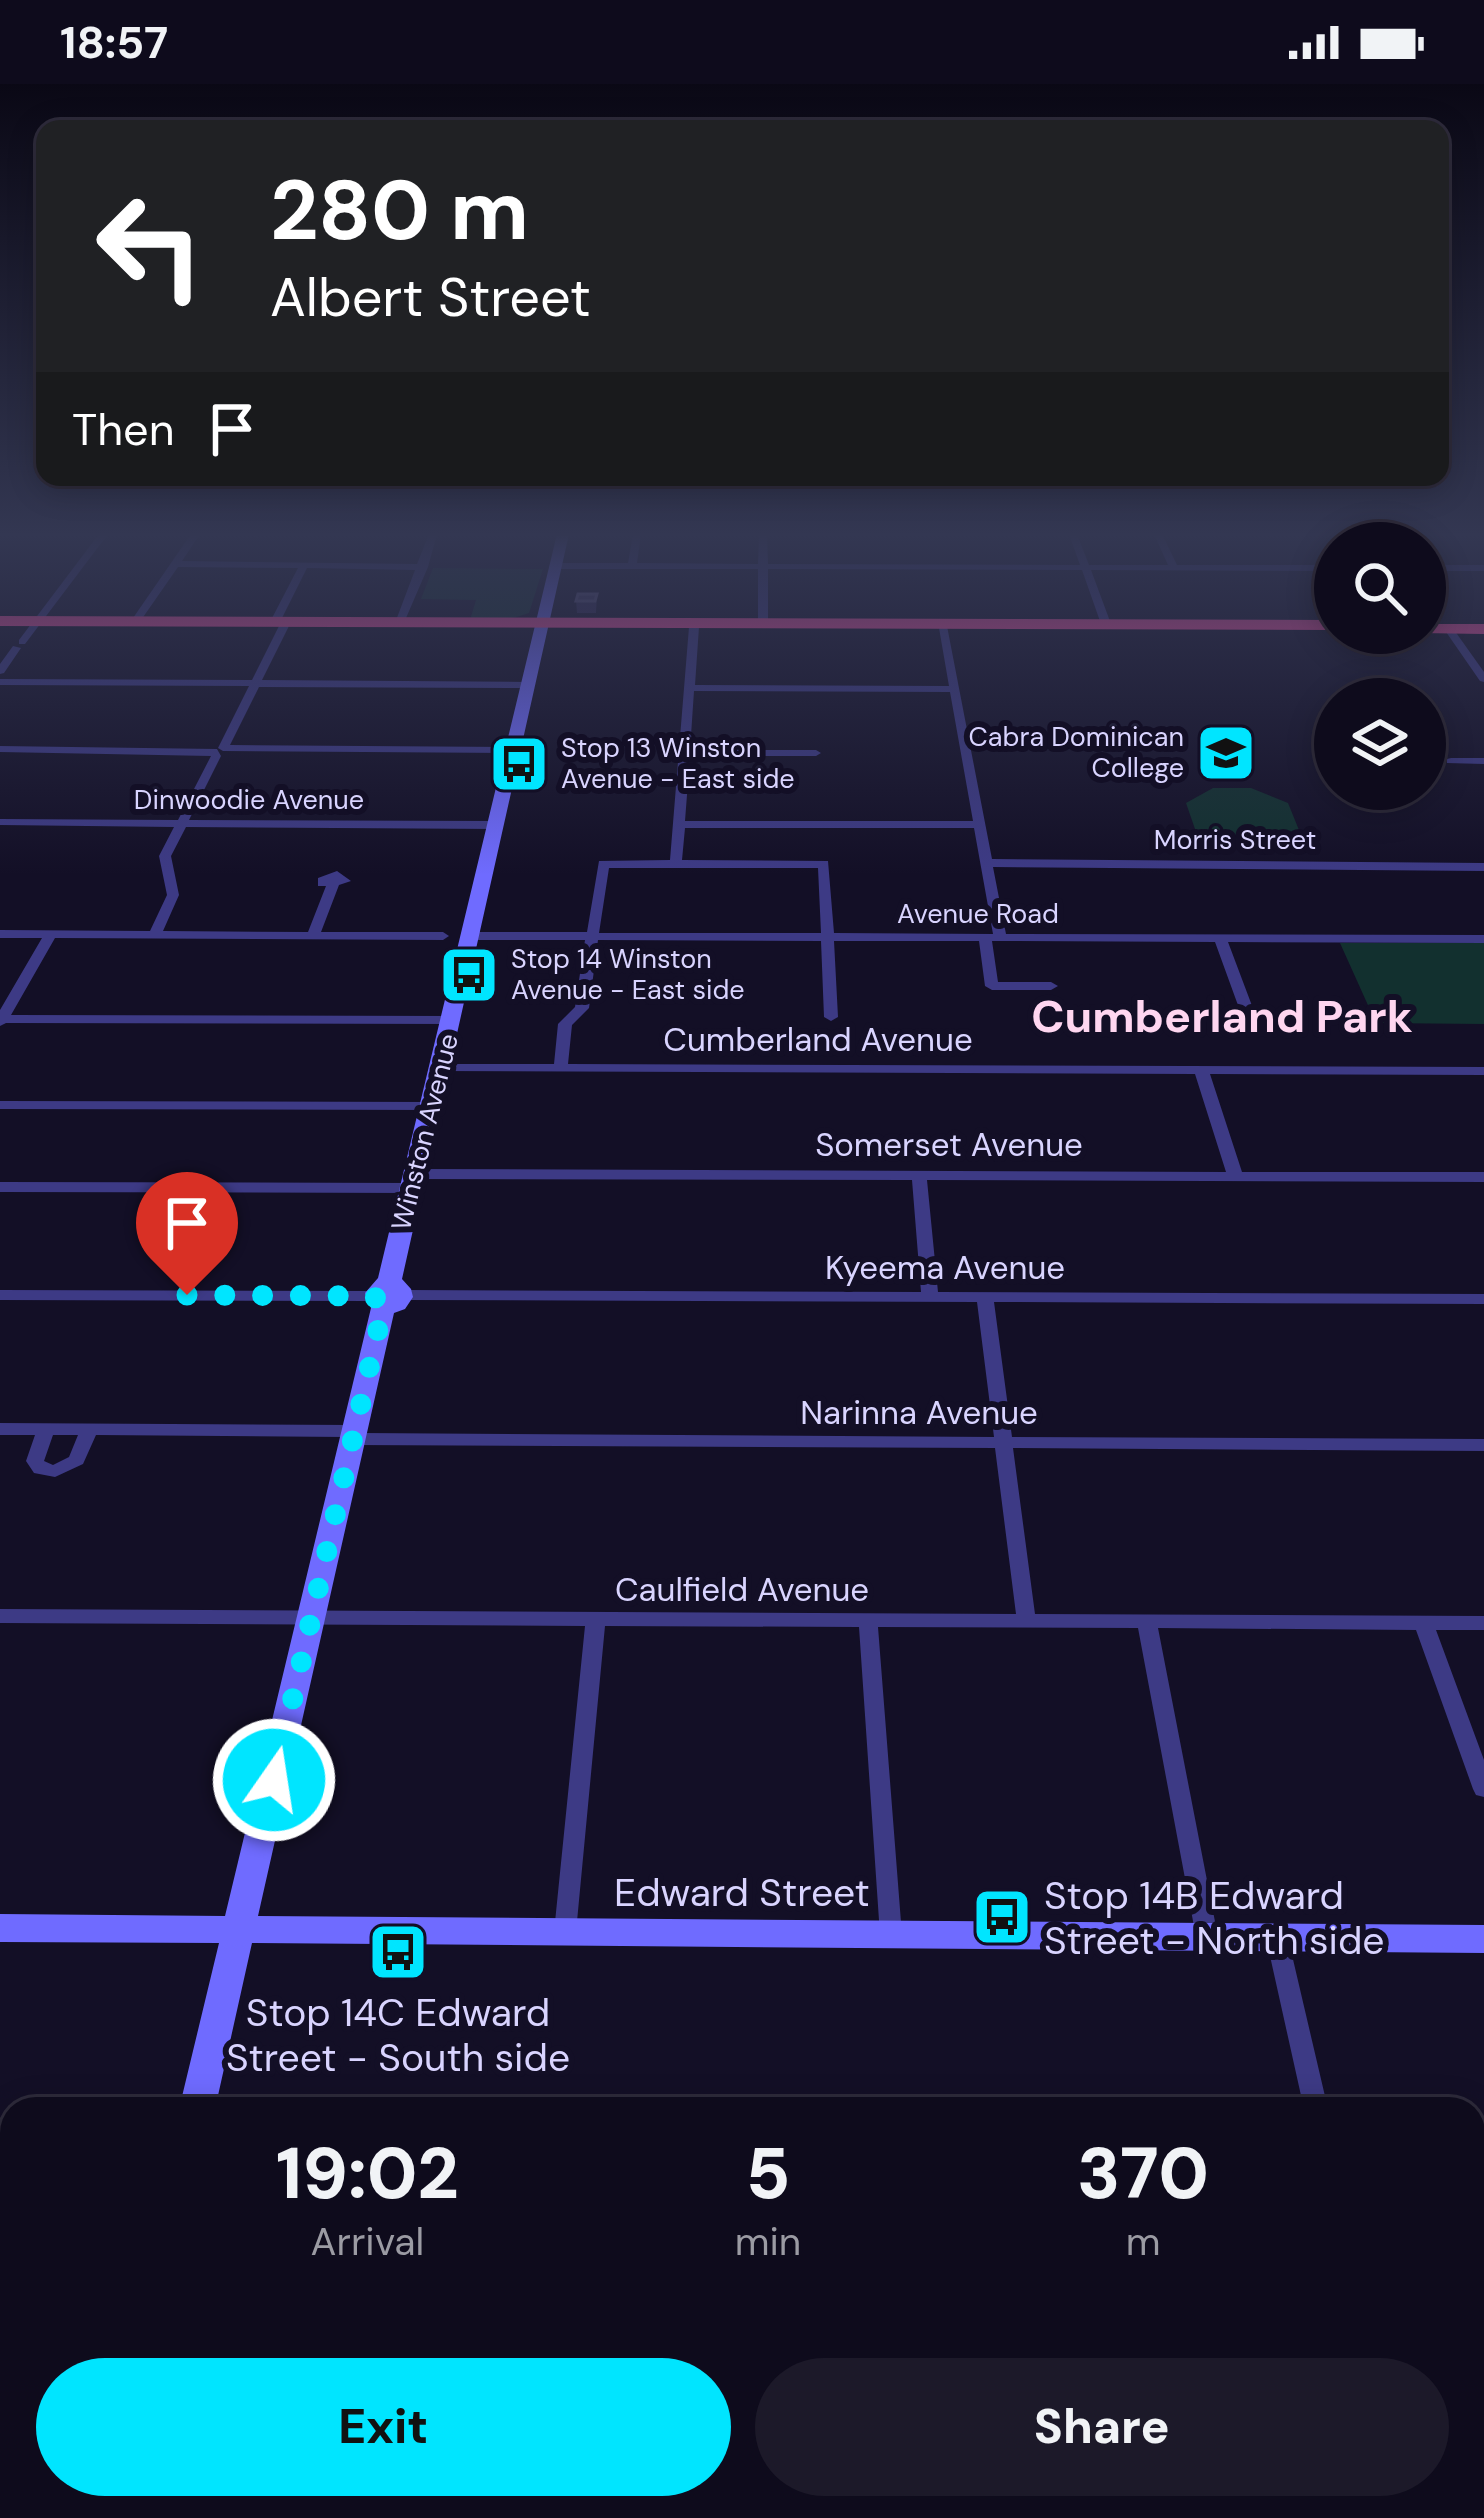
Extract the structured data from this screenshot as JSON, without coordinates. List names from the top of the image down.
{
  "streets": {
    "street": [
      "Dinwoodie Avenue",
      "Morris Street",
      "Avenue Road",
      "Cumberland Avenue",
      "Winston Avenue",
      "Somerset Avenue",
      "Kyeema Avenue",
      "Narinna Avenue",
      "Caulfield Avenue",
      "Edward Street"
    ]
  },
  "crossings": [
    ["Dinwoodie Avenue", "Winston Avenue"],
    ["Avenue Road", "Winston Avenue"],
    ["Cumberland Avenue", "Winston Avenue"],
    ["Winston Avenue", "Somerset Avenue"],
    ["Winston Avenue", "Kyeema Avenue"],
    ["Winston Avenue", "Narinna Avenue"],
    ["Winston Avenue", "Caulfield Avenue"],
    ["Winston Avenue", "Edward Street"]
  ],
  "districts": ["Cumberland Park"],
  "places": {
    "school or university": ["Cabra Dominican College"],
    "bus stop": [
      "Stop 13 Winston Avenue - East side",
      "Stop 14 Winston Avenue - East side",
      "Stop 14B Edward Street - North side",
      "Stop 14C Edward Street - South side"
    ]
  },
  "page": {
    "status": "18:57",
    "turn": ["280 m", "Albert Street"],
    "then": "Then",
    "eta": [
      "19:02",
      "Arrival",
      "5",
      "min",
      "370",
      "m"
    ],
    "buttons": ["Exit", "Share"]
  }
}
